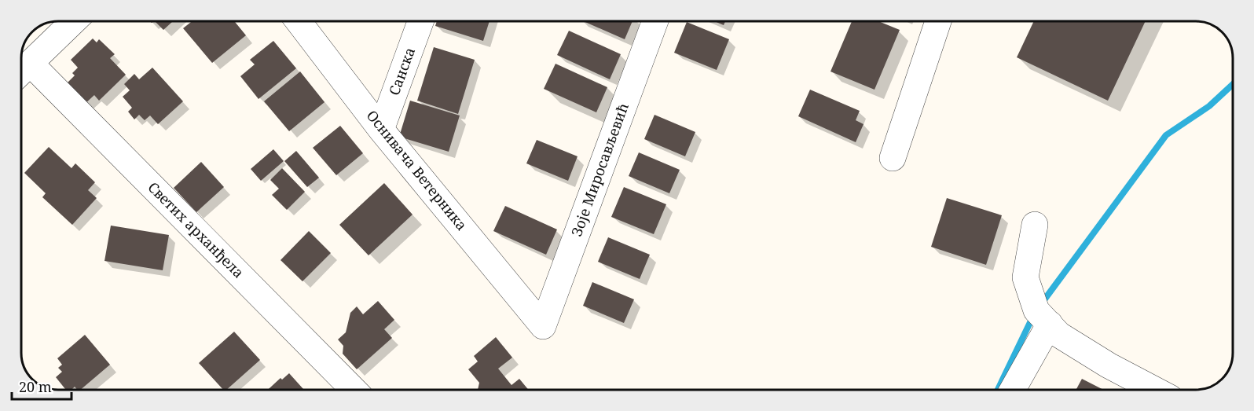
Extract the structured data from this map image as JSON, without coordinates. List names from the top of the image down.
{
  "streets": {
    "street": [
      "Санска",
      "Зоје Миросављевић",
      "Оснивача Ветерника",
      "Светих арханђела"
    ]
  },
  "crossings": [
    ["Санска", "Оснивача Ветерника"],
    ["Зоје Миросављевић", "Оснивача Ветерника"]
  ],
  "scale_bar": "20 m"
}
